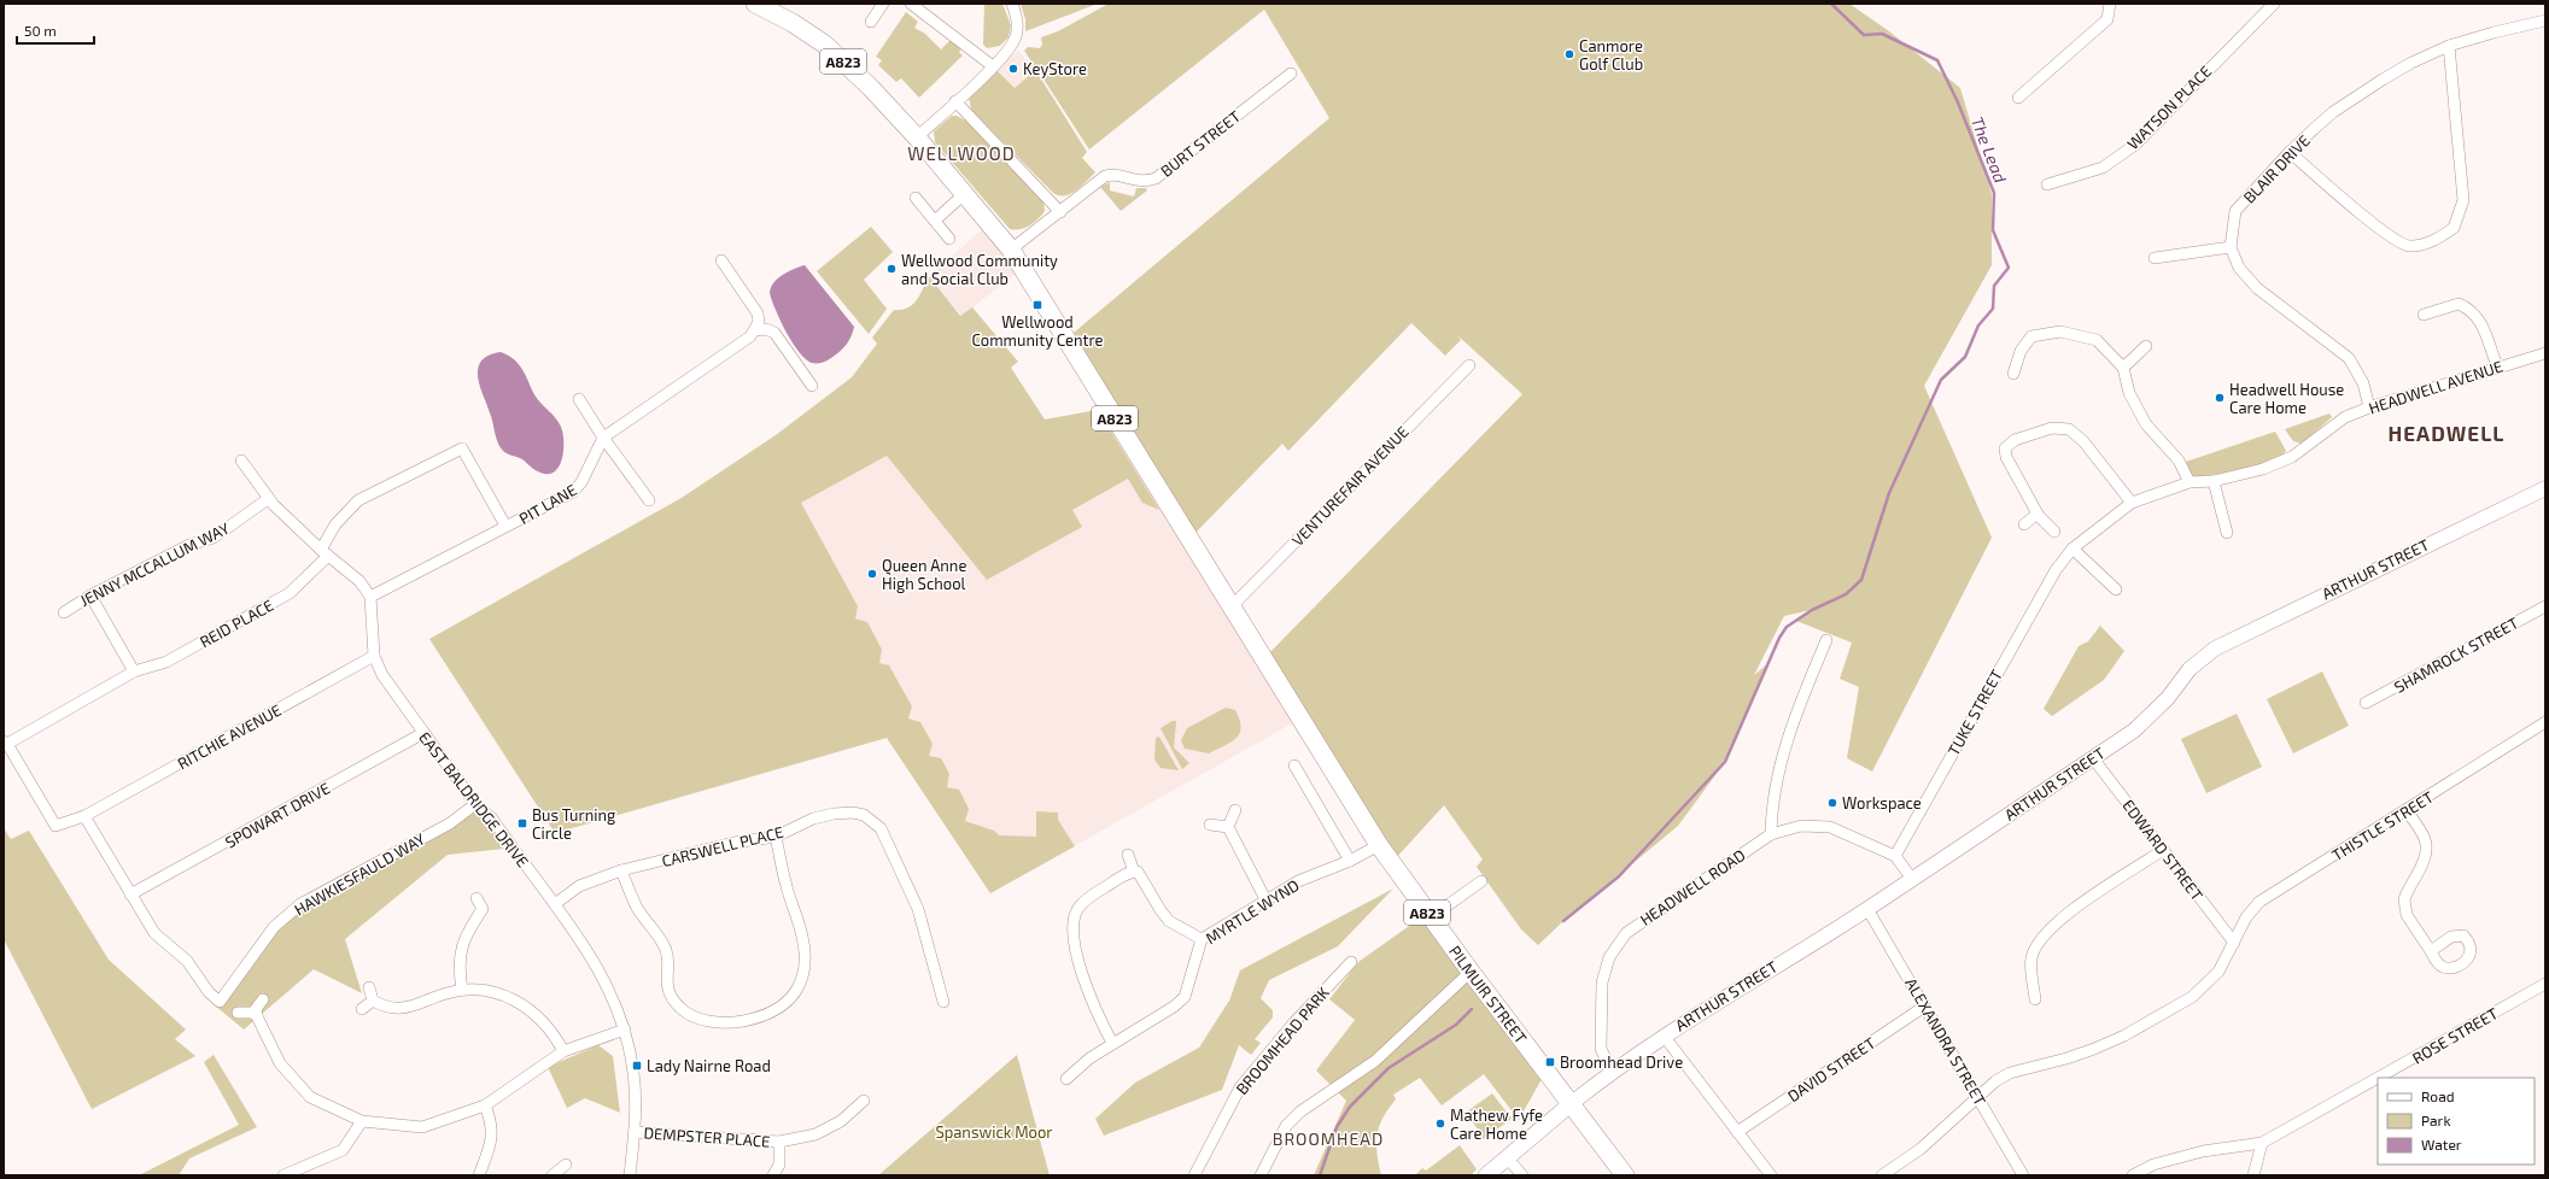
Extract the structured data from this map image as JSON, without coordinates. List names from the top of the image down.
{
  "streets": {
    "main road": ["A823", "PILMUIR STREET"],
    "street": [
      "WATSON PLACE",
      "BURT STREET",
      "BLAIR DRIVE",
      "HEADWELL AVENUE",
      "VENTUREFAIR AVENUE",
      "PIT LANE",
      "JENNY MCCALLUM WAY",
      "ARTHUR STREET",
      "REID PLACE",
      "SHAMROCK STREET",
      "TUKE STREET",
      "RITCHIE AVENUE",
      "EAST BALDRIDGE DRIVE",
      "SPOWART DRIVE",
      "THISTLE STREET",
      "CARSWELL PLACE",
      "EDWARD STREET",
      "HAWKIESFAULD WAY",
      "HEADWELL ROAD",
      "MYRTLE WYND",
      "ROSE STREET",
      "BROOMHEAD PARK",
      "ALEXANDRA STREET",
      "DAVID STREET",
      "DEMPSTER PLACE"
    ]
  },
  "crossings": [
    ["A823", "BURT STREET"],
    ["A823", "VENTUREFAIR AVENUE"],
    ["A823", "PILMUIR STREET"],
    ["HEADWELL AVENUE", "TUKE STREET"],
    ["VENTUREFAIR AVENUE", "PILMUIR STREET"],
    ["PIT LANE", "REID PLACE"],
    ["PIT LANE", "EAST BALDRIDGE DRIVE"],
    ["ARTHUR STREET", "EDWARD STREET"],
    ["ARTHUR STREET", "HEADWELL ROAD"],
    ["ARTHUR STREET", "PILMUIR STREET"],
    ["ARTHUR STREET", "ALEXANDRA STREET"],
    ["REID PLACE", "RITCHIE AVENUE"],
    ["TUKE STREET", "HEADWELL ROAD"],
    ["RITCHIE AVENUE", "EAST BALDRIDGE DRIVE"],
    ["EAST BALDRIDGE DRIVE", "SPOWART DRIVE"],
    ["EAST BALDRIDGE DRIVE", "CARSWELL PLACE"],
    ["EAST BALDRIDGE DRIVE", "HAWKIESFAULD WAY"],
    ["EAST BALDRIDGE DRIVE", "DEMPSTER PLACE"],
    ["SPOWART DRIVE", "HAWKIESFAULD WAY"],
    ["THISTLE STREET", "EDWARD STREET"],
    ["THISTLE STREET", "ALEXANDRA STREET"],
    ["MYRTLE WYND", "PILMUIR STREET"],
    ["ALEXANDRA STREET", "DAVID STREET"]
  ],
  "districts": ["WELLWOOD", "HEADWELL", "BROOMHEAD"],
  "water": ["The Lead"],
  "parks": ["Spanswick Moor"],
  "places": {
    "other": [
      "Canmore Golf Club",
      "KeyStore",
      "Wellwood Community and Social Club",
      "Headwell House Care Home",
      "Queen Anne High School",
      "Workspace",
      "Mathew Fyfe Care Home"
    ],
    "transit": [
      "Wellwood Community Centre",
      "Bus Turning Circle",
      "Broomhead Drive",
      "Lady Nairne Road"
    ]
  },
  "legend": ["Road", "Park", "Water"],
  "scale_bar": "50 m"
}
